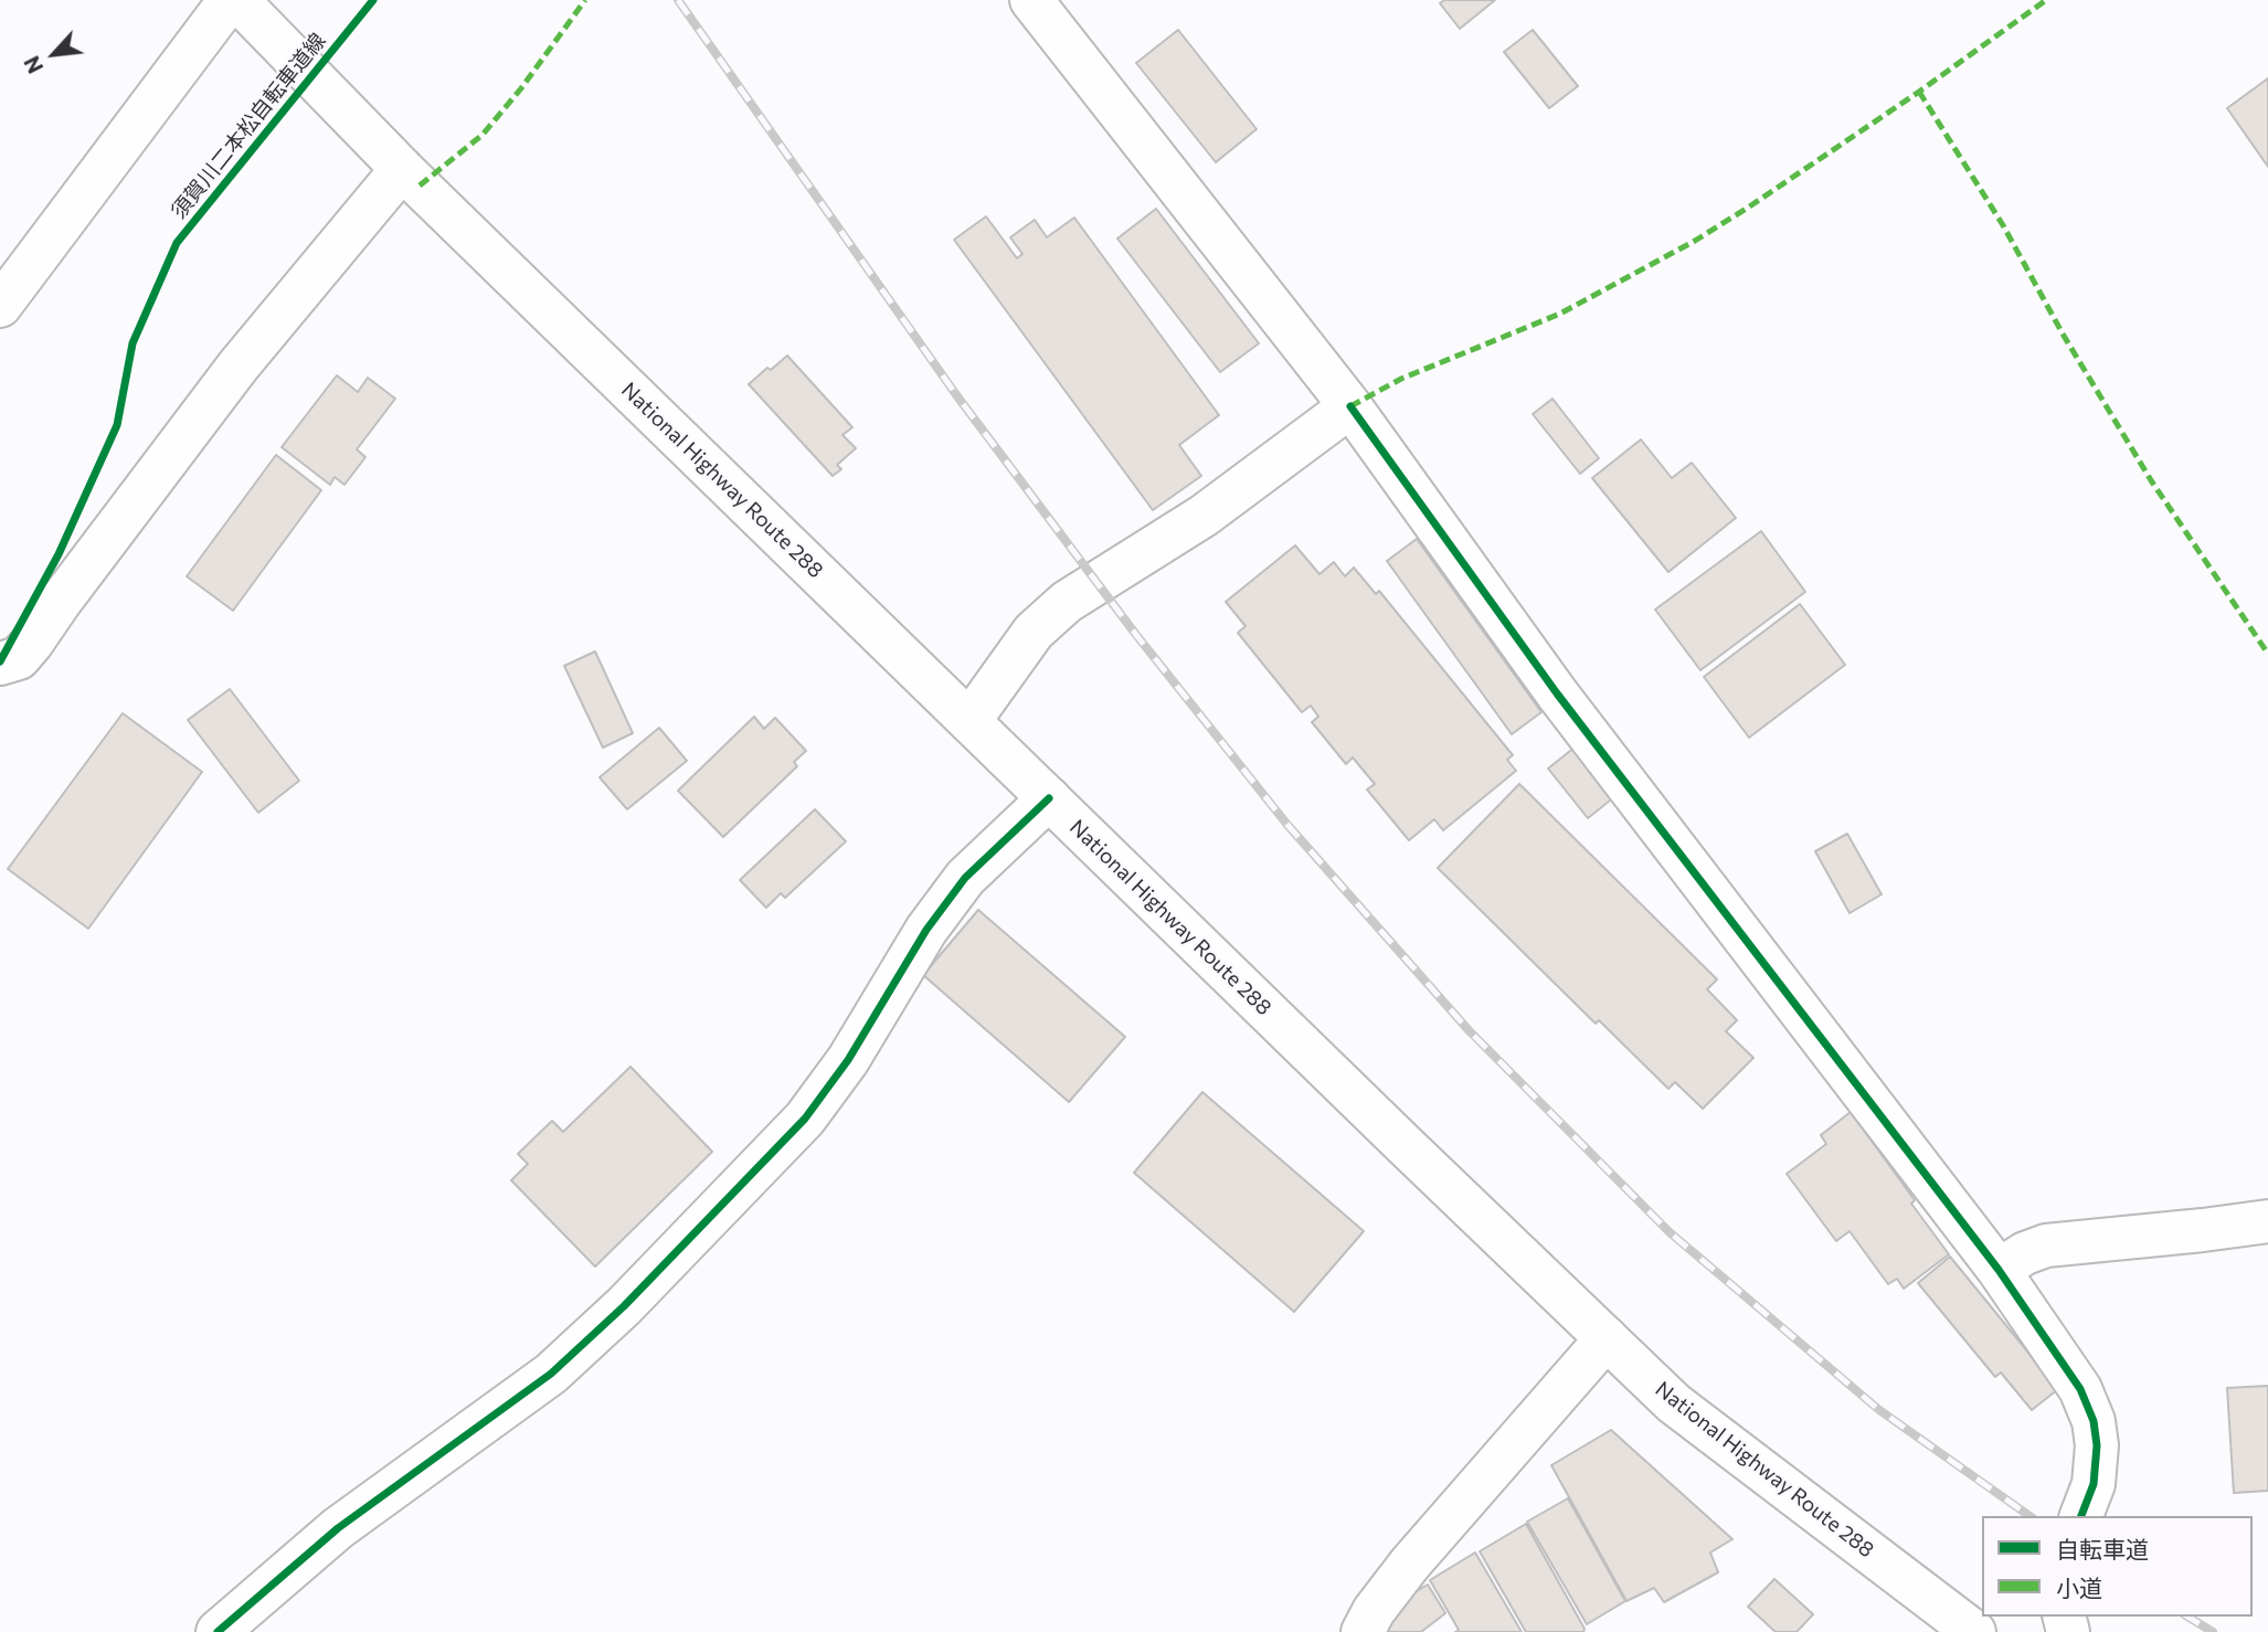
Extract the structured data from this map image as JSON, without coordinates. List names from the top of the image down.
{
  "streets": {
    "main road": ["National Highway Route 288"],
    "cycle path": ["須賀川二本松自転車道線"]
  },
  "legend": ["自転車道", "小道"],
  "north": "bottom left"
}
